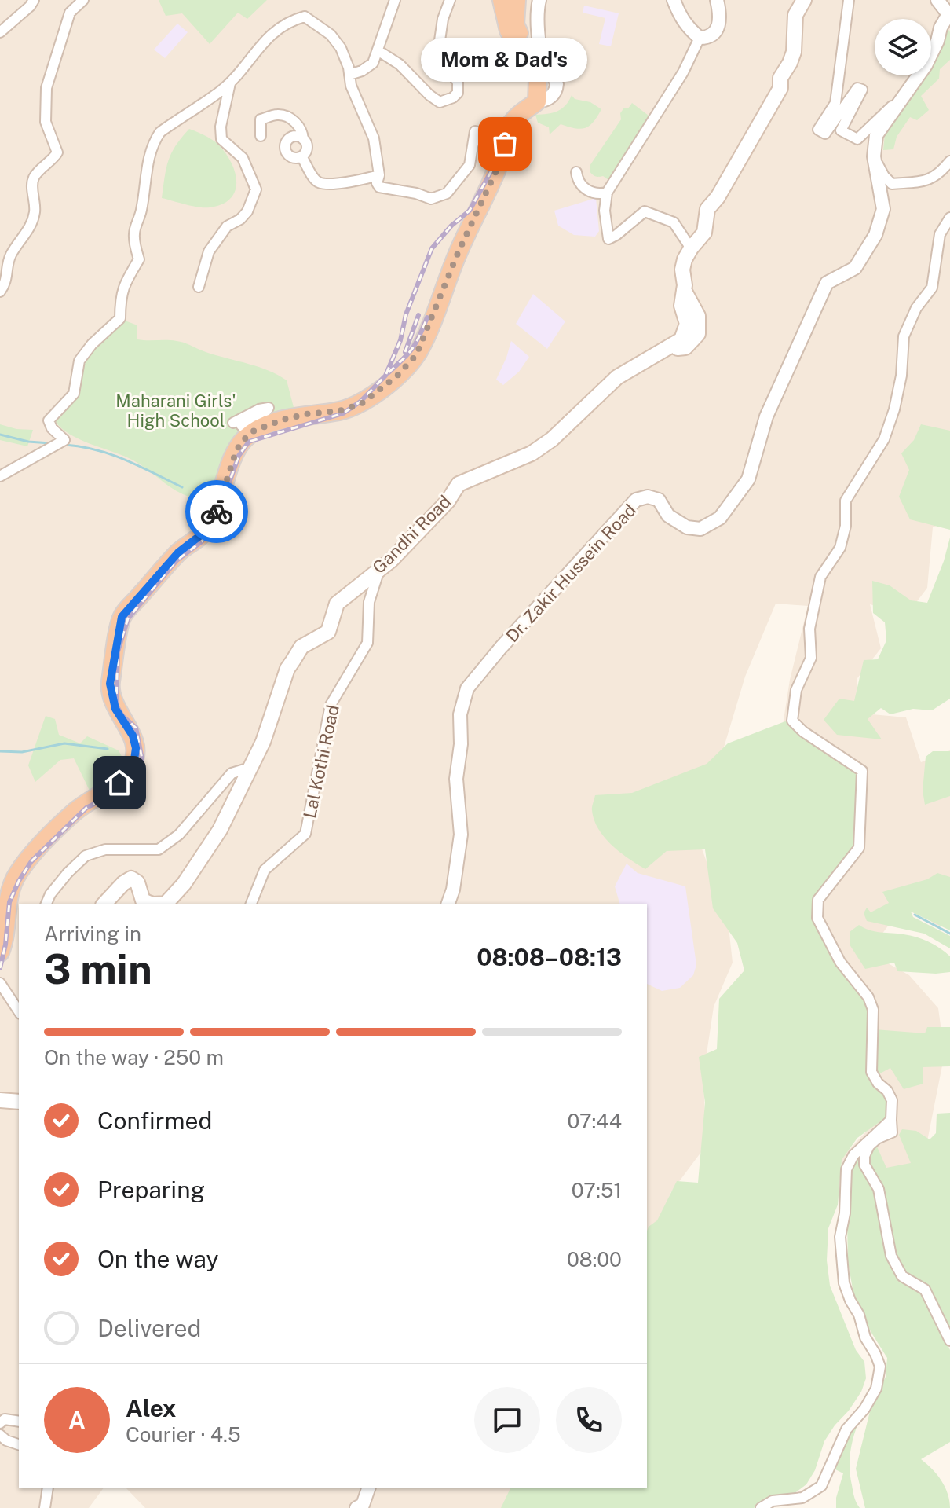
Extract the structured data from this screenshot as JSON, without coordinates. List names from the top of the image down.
{
  "streets": {
    "main road": ["Gandhi Road"],
    "street": ["Dr. Zakir Hussein Road", "Lal Kothi Road"]
  },
  "crossings": [
    ["Gandhi Road", "Lal Kothi Road"]
  ],
  "parks": ["Maharani Girls' High School"],
  "places": ["Mom & Dad's"],
  "page": {
    "bubble": "Mom & Dad's",
    "heading": ["3 min", "Arriving in", "08:08–08:13"],
    "panel": ["Alex", "Courier · 4.5"],
    "bar": "On the way · 250 m",
    "list": [
      ["Confirmed", "07:44"],
      ["Preparing", "07:51"],
      ["On the way", "08:00"],
      "Delivered"
    ],
    "round": "A"
  }
}
